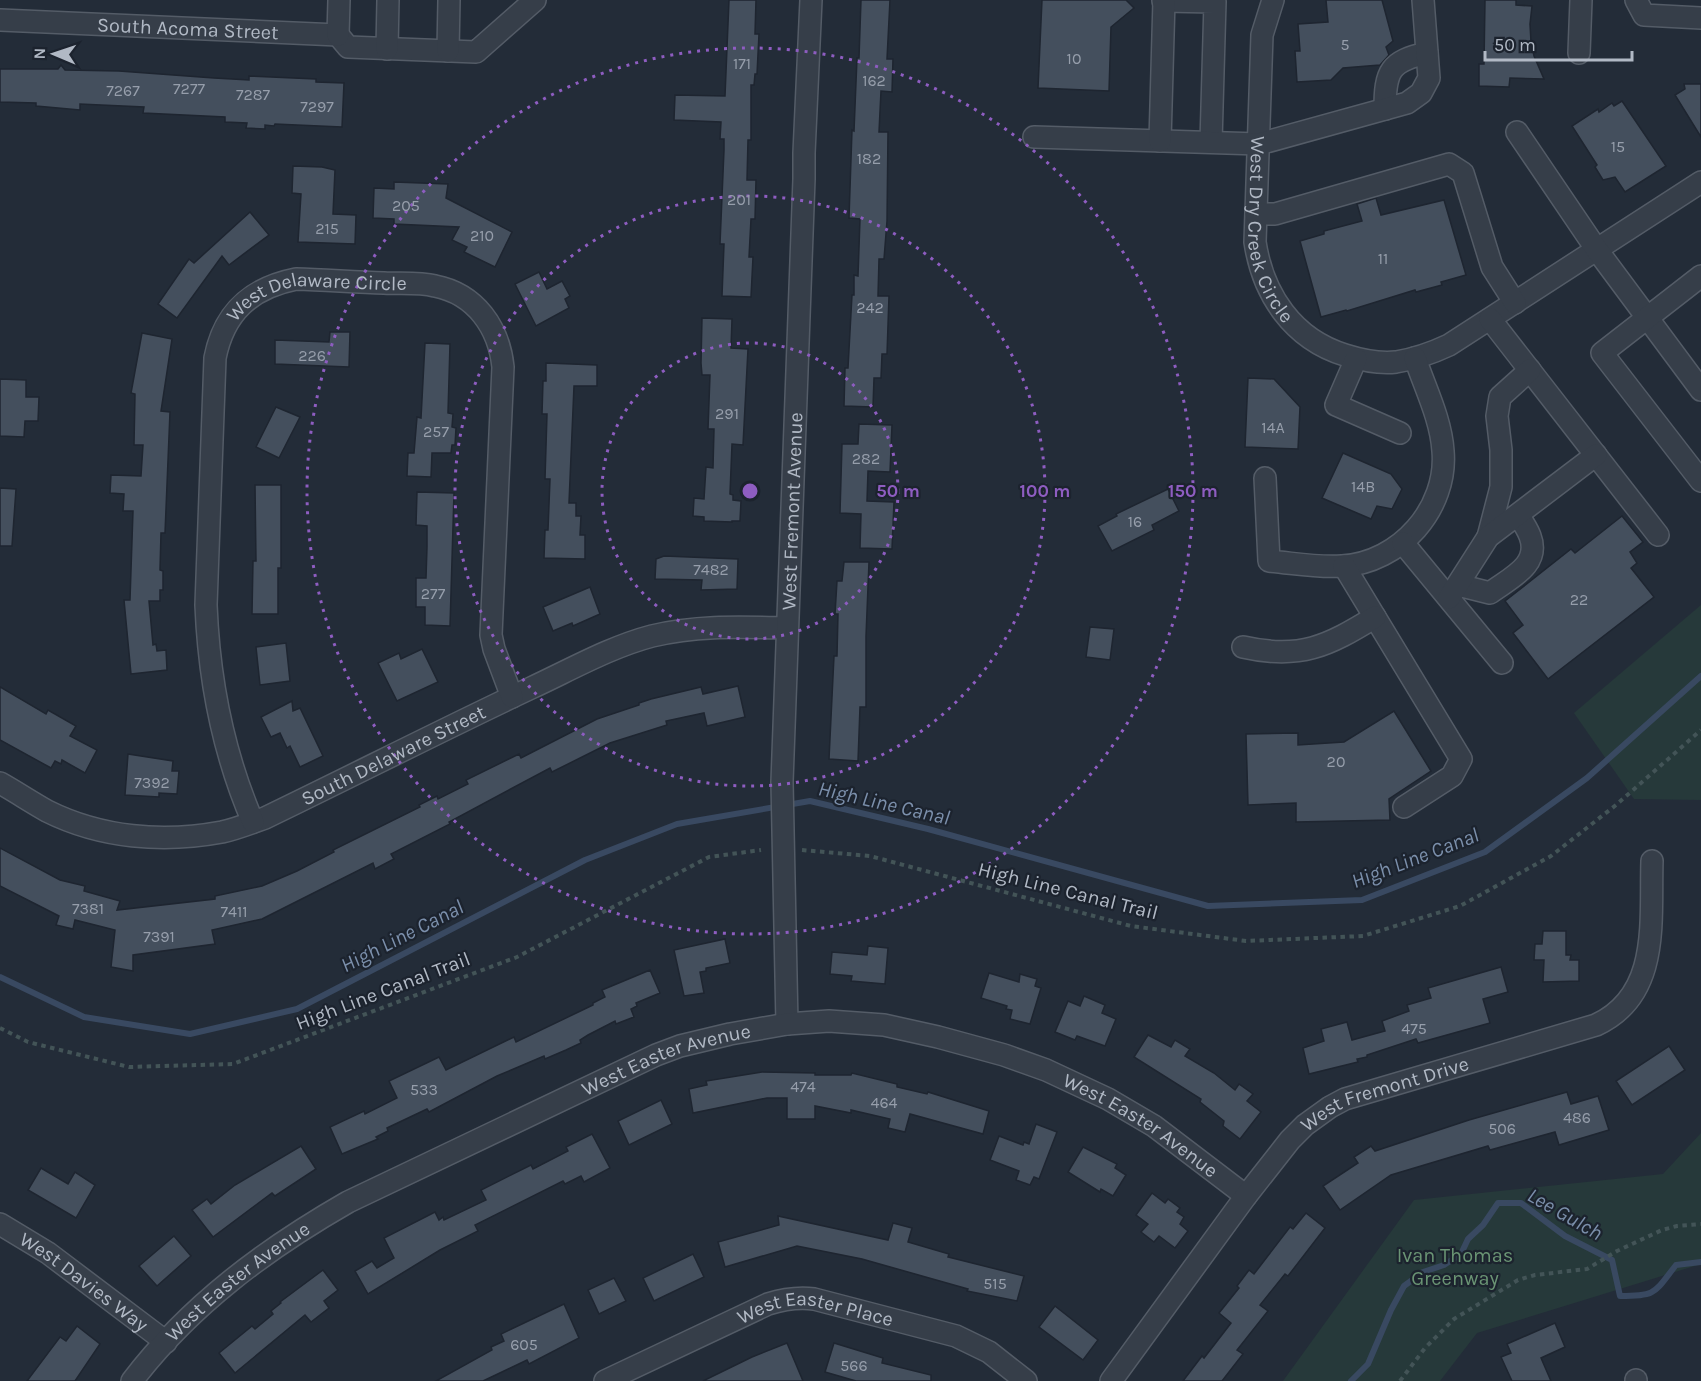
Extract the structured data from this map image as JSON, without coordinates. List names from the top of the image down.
{
  "streets": {
    "street": [
      "South Acoma Street",
      "West Dry Creek Circle",
      "West Delaware Circle",
      "West Fremont Avenue",
      "South Delaware Street",
      "West Easter Avenue",
      "West Fremont Drive",
      "West Davies Way",
      "West Easter Place"
    ],
    "path": ["High Line Canal Trail"]
  },
  "crossings": [
    ["West Delaware Circle", "South Delaware Street"],
    ["West Fremont Avenue", "South Delaware Street"],
    ["West Fremont Avenue", "West Easter Avenue"],
    ["West Easter Avenue", "West Fremont Drive"],
    ["West Easter Avenue", "West Davies Way"]
  ],
  "water": ["High Line Canal", "Lee Gulch"],
  "parks": ["Ivan Thomas Greenway"],
  "house_numbers": [
    "5",
    "10",
    "171",
    "162",
    "7277",
    "7267",
    "7287",
    "7297",
    "15",
    "182",
    "201",
    "205",
    "215",
    "210",
    "11",
    "242",
    "226",
    "291",
    "14A",
    "257",
    "282",
    "14B",
    "16",
    "7482",
    "277",
    "22",
    "20",
    "7392",
    "7381",
    "7411",
    "7391",
    "475",
    "474",
    "533",
    "464",
    "486",
    "506",
    "515",
    "605",
    "566"
  ],
  "scale_bar": "50 m",
  "north": "left",
  "rings": ["50 m", "100 m", "150 m"]
}
